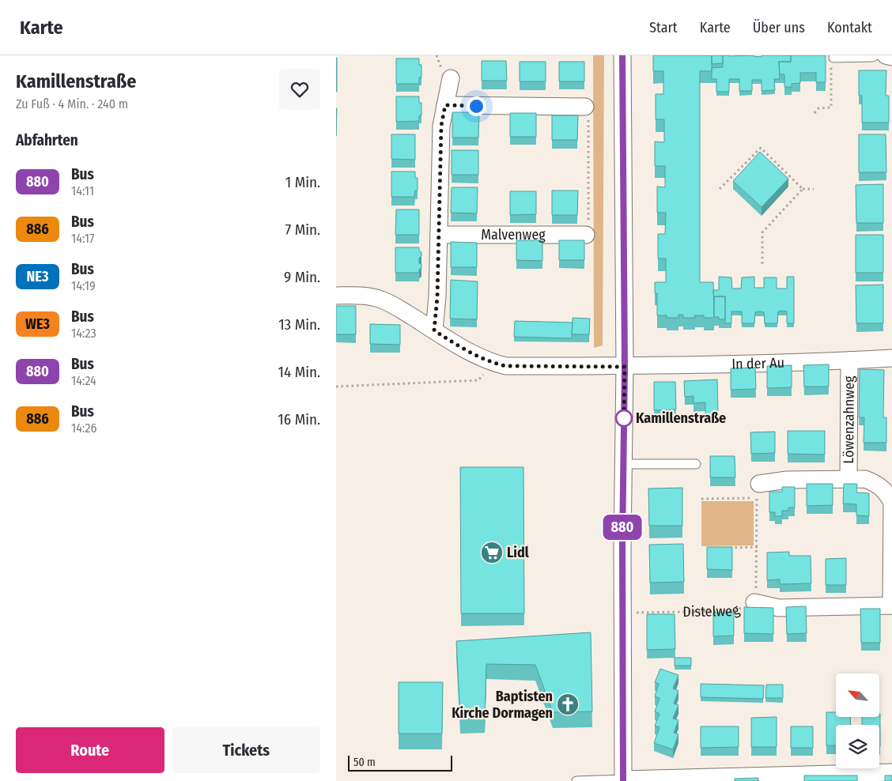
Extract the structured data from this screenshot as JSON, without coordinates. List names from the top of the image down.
{
  "streets": {
    "street": [
      "Malvenweg",
      "In der Au",
      "Löwenzahnweg",
      "Distelweg"
    ]
  },
  "crossings": [
    ["In der Au", "Löwenzahnweg"],
    ["Löwenzahnweg", "Distelweg"]
  ],
  "places": {
    "other": ["Kamillenstraße"],
    "supermarket": ["Lidl"],
    "church": ["Baptisten Kirche Dormagen"]
  },
  "lines": ["bus line 880"],
  "scale_bar": "50 m",
  "north": "top left",
  "page": {
    "header": "Karte",
    "nav": [
      "Start",
      "Karte",
      "Über uns",
      "Kontakt"
    ],
    "heading": [
      ["Kamillenstraße", "Zu Fuß · 4 Min. · 240 m"],
      "Abfahrten"
    ],
    "on_map": "880",
    "list": [
      {
        "mark": "880",
        "name": "Bus",
        "note": "14:11",
        "value": "1 Min."
      },
      {
        "mark": "886",
        "name": "Bus",
        "note": "14:17",
        "value": "7 Min."
      },
      {
        "mark": "NE3",
        "name": "Bus",
        "note": "14:19",
        "value": "9 Min."
      },
      {
        "mark": "WE3",
        "name": "Bus",
        "note": "14:23",
        "value": "13 Min."
      },
      {
        "mark": "880",
        "name": "Bus",
        "note": "14:24",
        "value": "14 Min."
      },
      {
        "mark": "886",
        "name": "Bus",
        "note": "14:26",
        "value": "16 Min."
      }
    ],
    "buttons": ["Route", "Tickets"],
    "scale": "50 m"
  }
}
